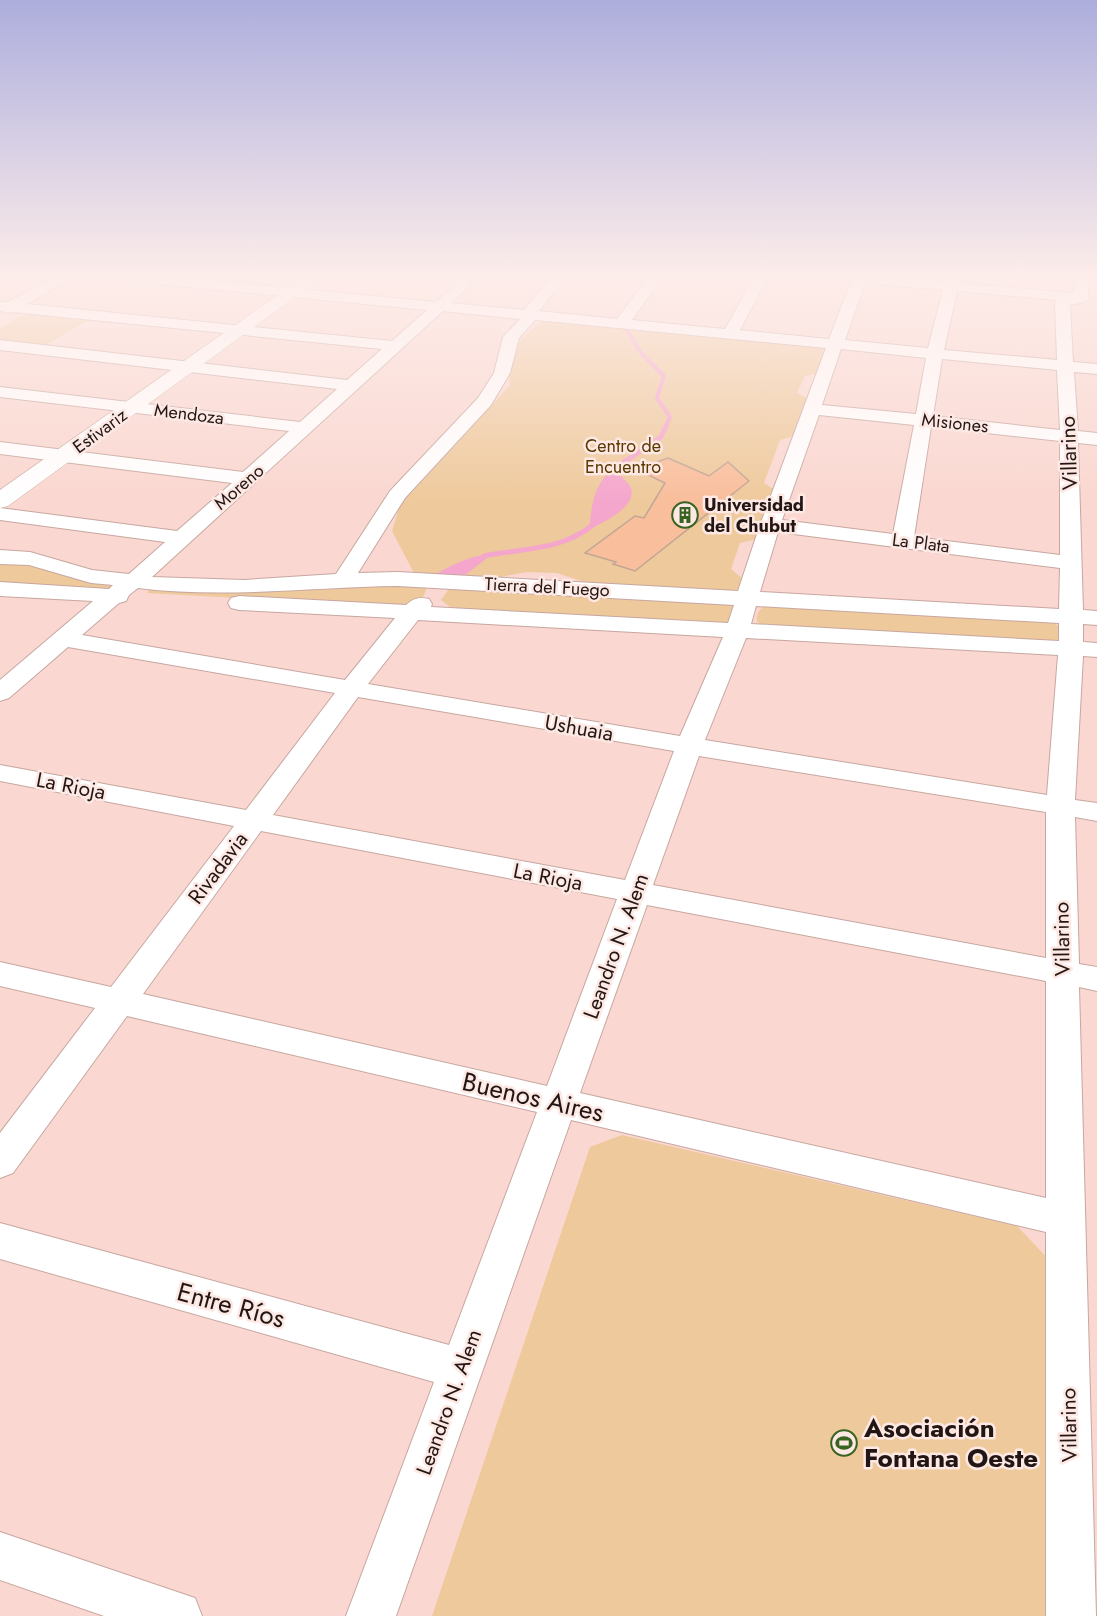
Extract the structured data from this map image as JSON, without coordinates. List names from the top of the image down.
{
  "streets": {
    "main road": ["Estivariz"],
    "street": [
      "Mendoza",
      "Misiones",
      "Villarino",
      "Moreno",
      "La Plata",
      "Tierra del Fuego",
      "Ushuaia",
      "La Rioja",
      "Rivadavia",
      "Leandro N. Alem",
      "Buenos Aires",
      "Entre Ríos"
    ]
  },
  "crossings": [
    ["Mendoza", "Estivariz"],
    ["Mendoza", "Moreno"],
    ["Misiones", "Villarino"],
    ["Misiones", "Leandro N. Alem"],
    ["Villarino", "La Plata"],
    ["Villarino", "Tierra del Fuego"],
    ["Villarino", "Ushuaia"],
    ["Villarino", "La Rioja"],
    ["Villarino", "Buenos Aires"],
    ["Moreno", "Tierra del Fuego"],
    ["Moreno", "Ushuaia"],
    ["La Plata", "Leandro N. Alem"],
    ["Tierra del Fuego", "Rivadavia"],
    ["Tierra del Fuego", "Leandro N. Alem"],
    ["Ushuaia", "Rivadavia"],
    ["Ushuaia", "Leandro N. Alem"],
    ["La Rioja", "Rivadavia"],
    ["La Rioja", "Leandro N. Alem"],
    ["Rivadavia", "Buenos Aires"],
    ["Leandro N. Alem", "Buenos Aires"],
    ["Leandro N. Alem", "Entre Ríos"]
  ],
  "parks": ["Centro de Encuentro"],
  "places": {
    "building": ["Universidad del Chubut"],
    "sports": ["Asociación Fontana Oeste"]
  }
}
